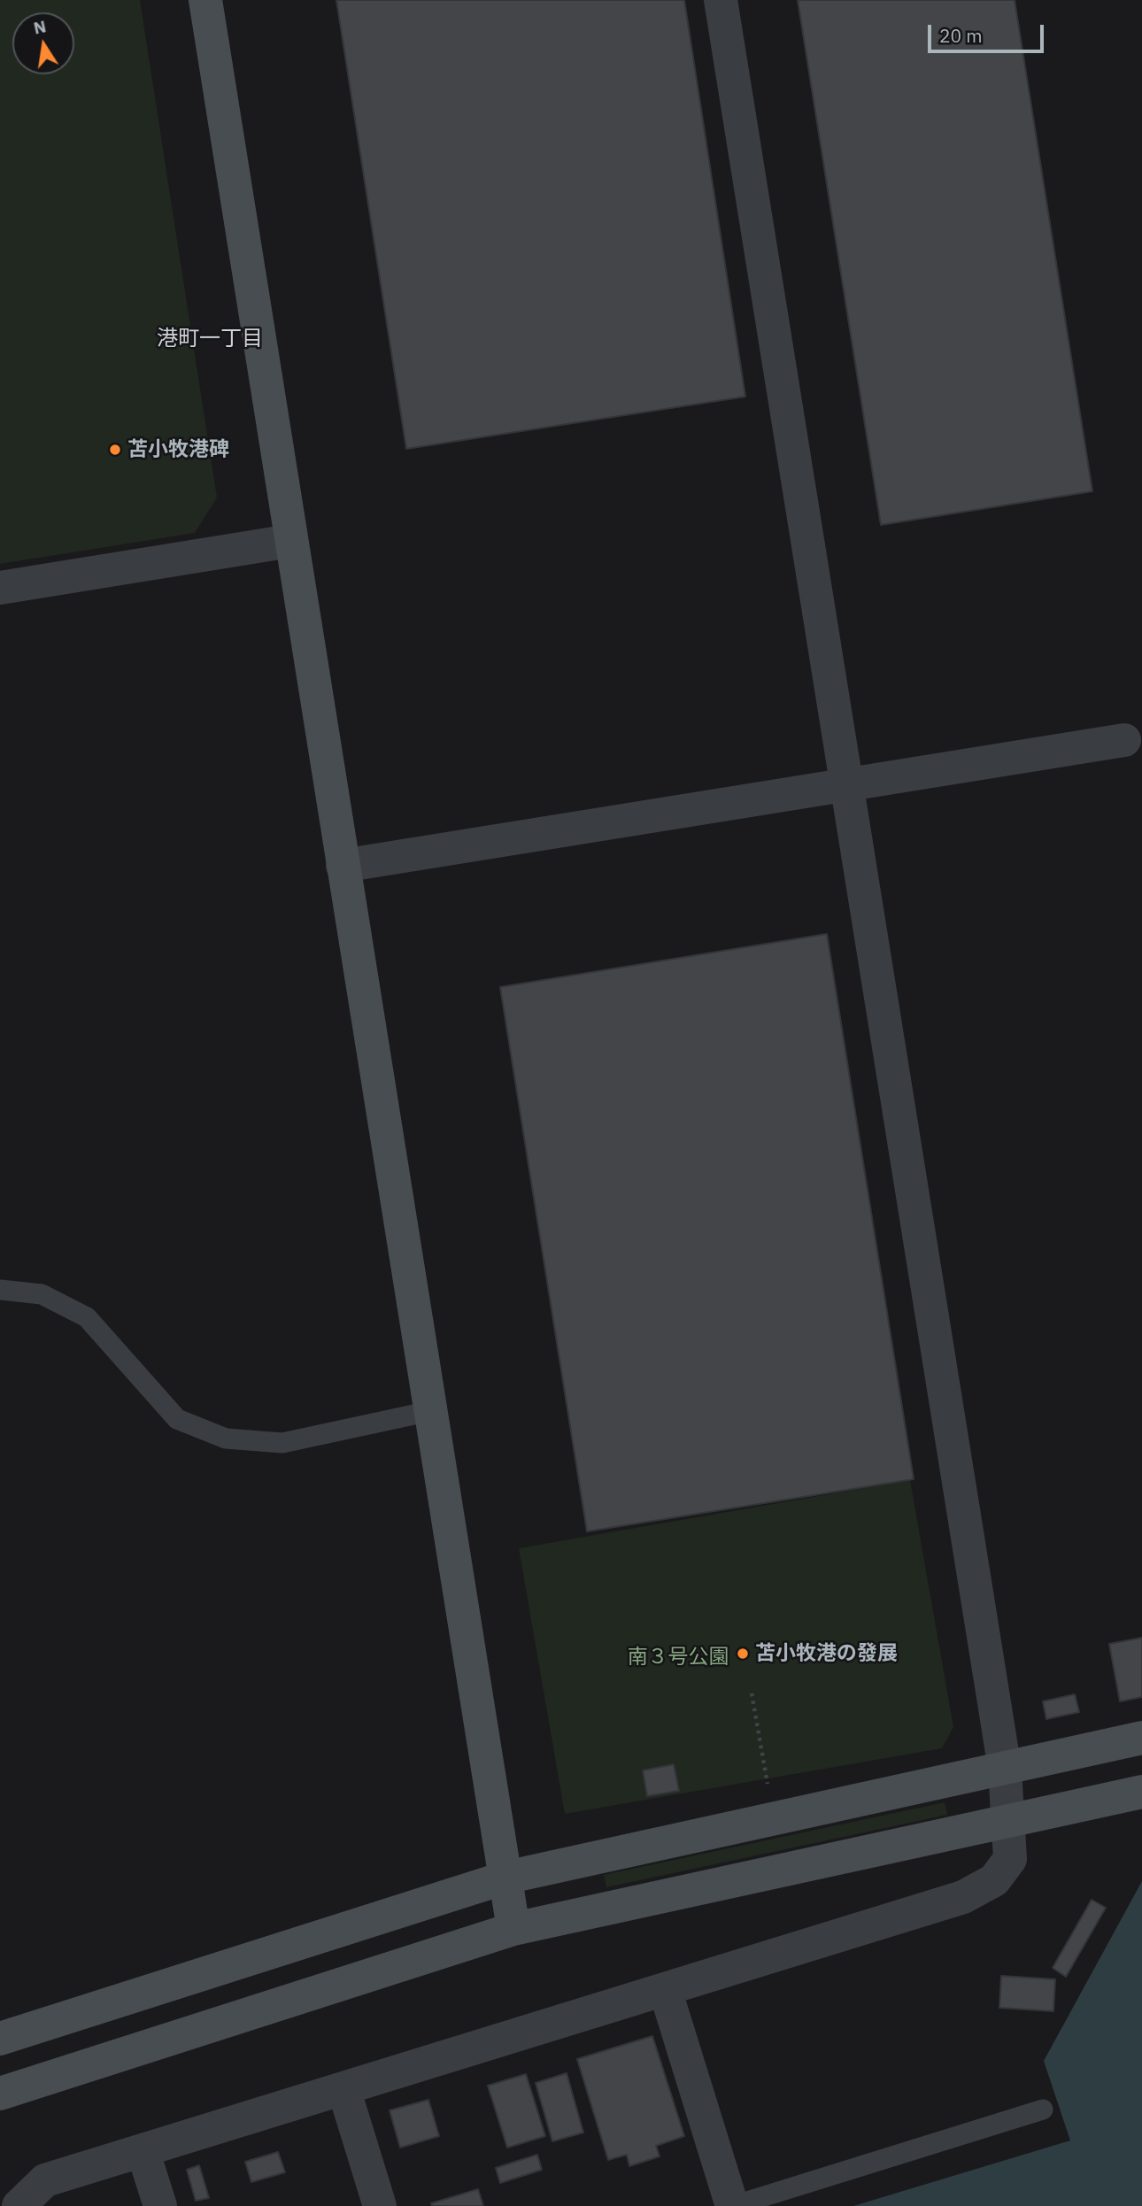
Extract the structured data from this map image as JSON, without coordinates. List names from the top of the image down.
{
  "districts": ["港町一丁目"],
  "parks": ["南３号公園"],
  "places": ["苫小牧港碑", "苫小牧港の發展"],
  "scale_bar": "20 m",
  "north": "top"
}
